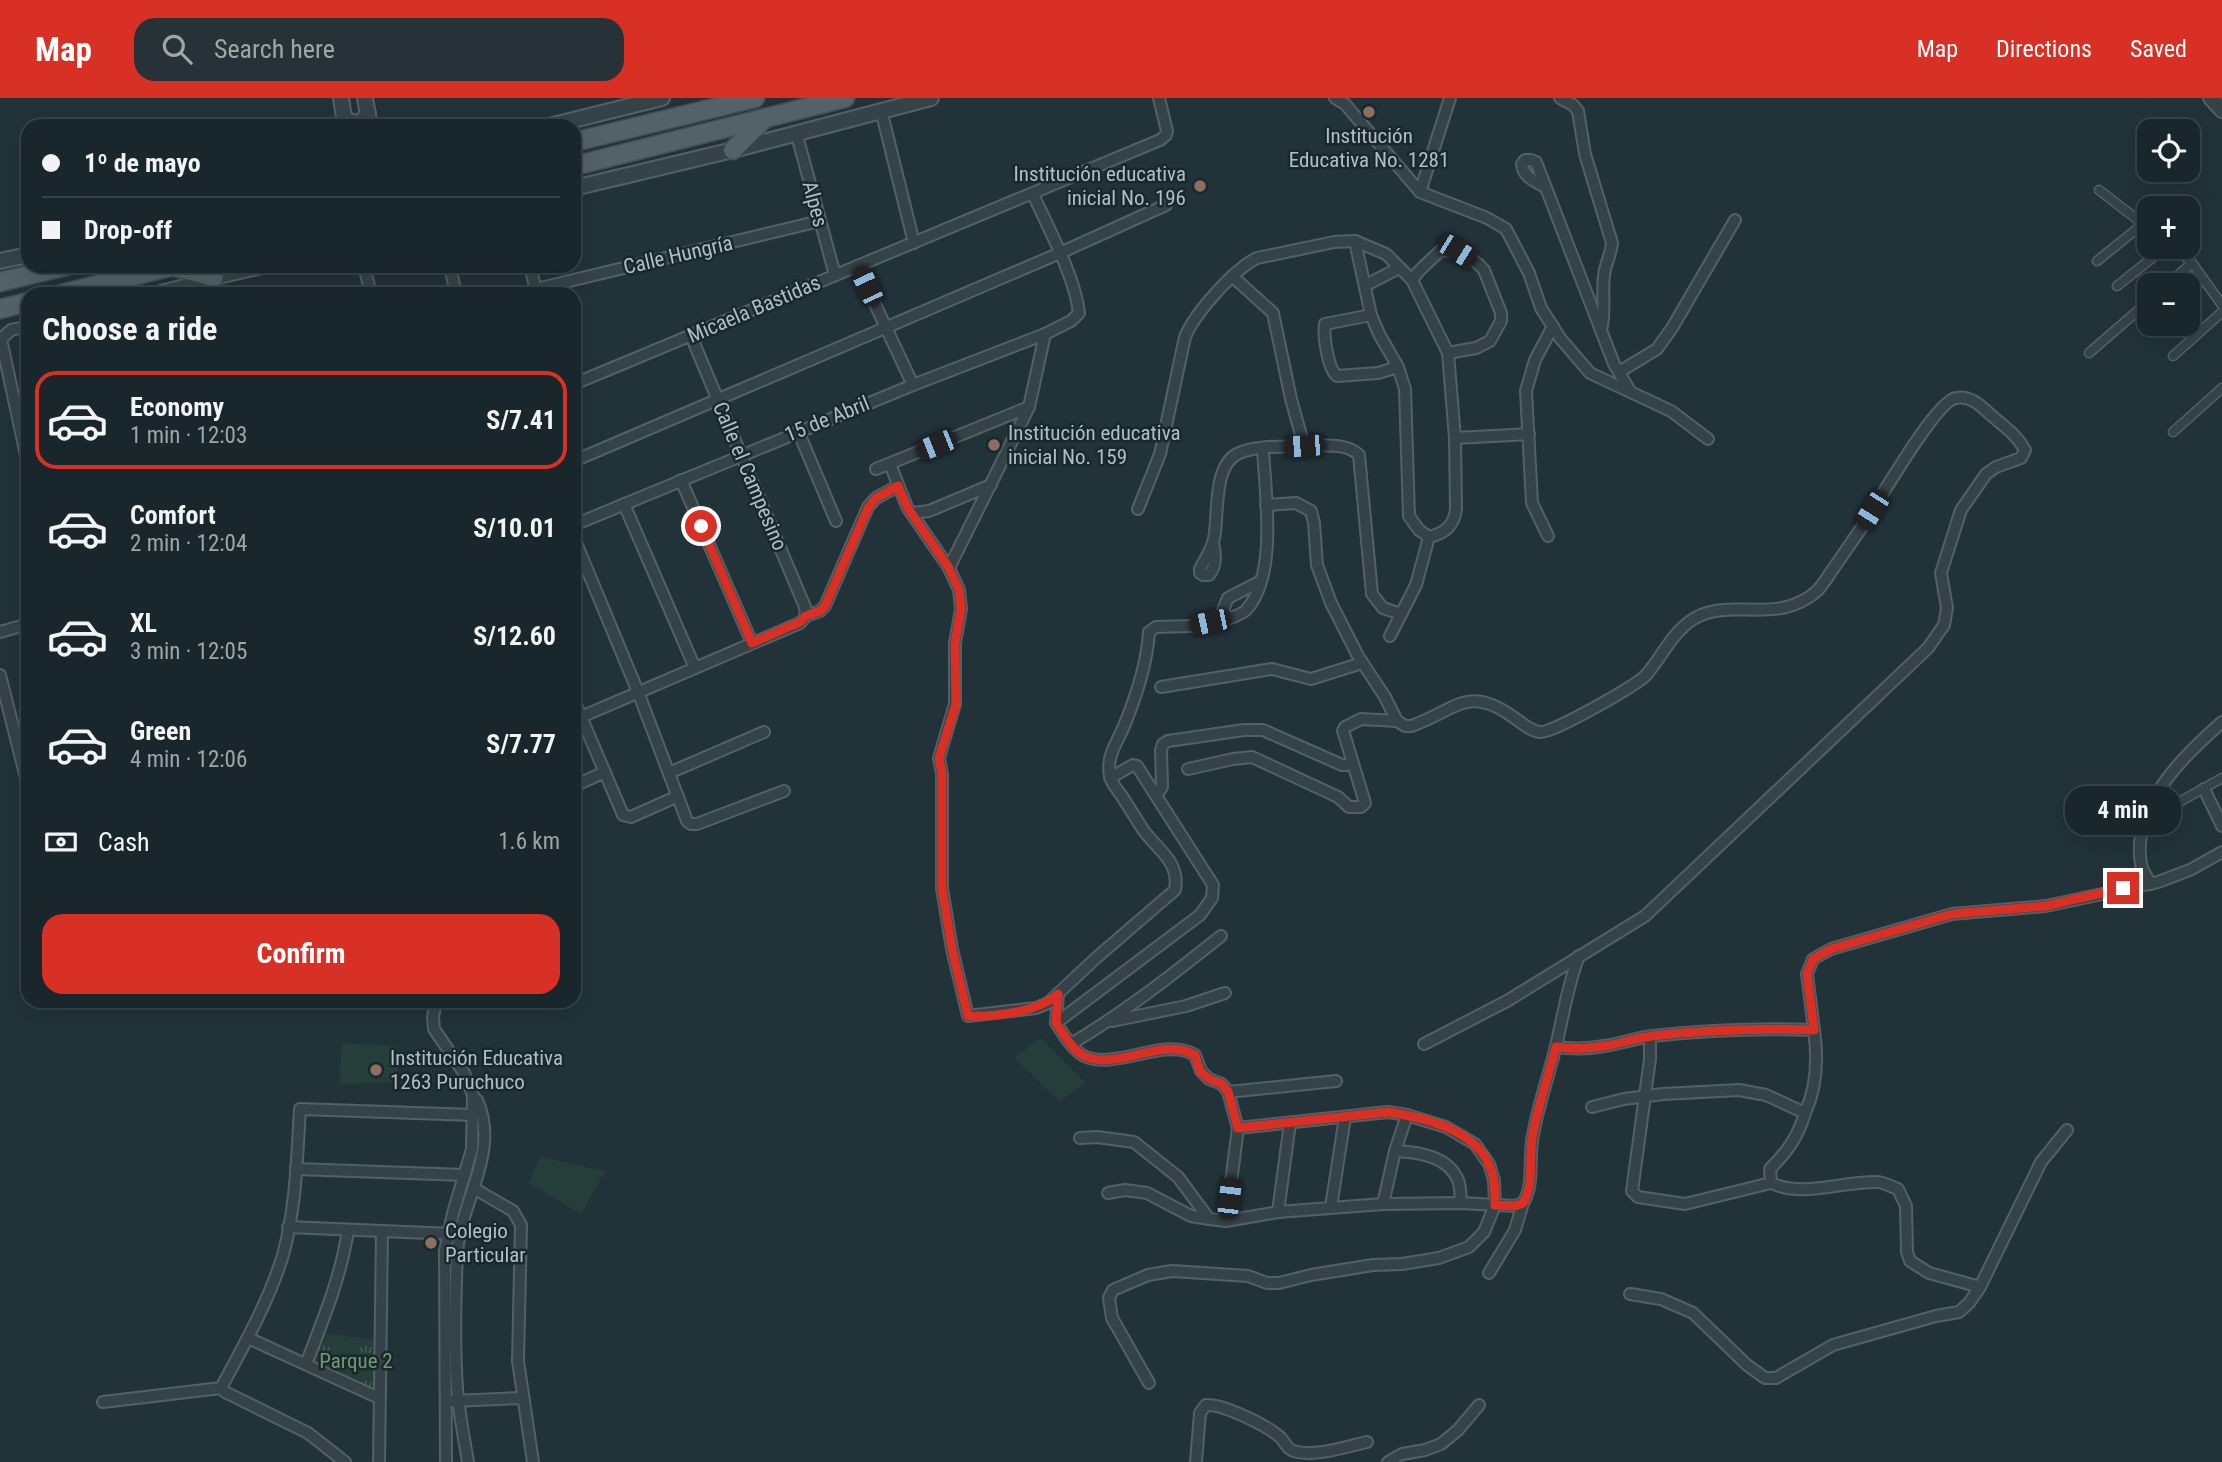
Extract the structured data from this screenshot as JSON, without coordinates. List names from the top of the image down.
{
  "streets": {
    "street": [
      "Alpes",
      "Calle Hungría",
      "Micaela Bastidas",
      "15 de Abril",
      "Calle el Campesino"
    ]
  },
  "crossings": [
    ["Alpes", "Calle Hungría"],
    ["Alpes", "Micaela Bastidas"],
    ["Micaela Bastidas", "Calle el Campesino"],
    ["15 de Abril", "Calle el Campesino"]
  ],
  "parks": ["Parque 2"],
  "places": [
    "Institución Educativa No. 1281",
    "Institución educativa inicial No. 196",
    "Institución educativa inicial No. 159",
    "Institución Educativa 1263 Puruchuco",
    "Colegio Particular"
  ],
  "page": {
    "header": "Map",
    "search": "Search here",
    "nav": ["Map", "Directions", "Saved"],
    "map_buttons": ["+", "−"],
    "banner": ["1º de mayo", "Drop-off"],
    "heading": "Choose a ride",
    "list": [
      {
        "name": "Economy",
        "note": "1 min · 12:03",
        "value": "S/7.41"
      },
      {
        "name": "Comfort",
        "note": "2 min · 12:04",
        "value": "S/10.01"
      },
      {
        "name": "XL",
        "note": "3 min · 12:05",
        "value": "S/12.60"
      },
      {
        "name": "Green",
        "note": "4 min · 12:06",
        "value": "S/7.77"
      }
    ],
    "bubble": "4 min",
    "pay": ["Cash", "1.6 km"],
    "buttons": "Confirm"
  }
}
